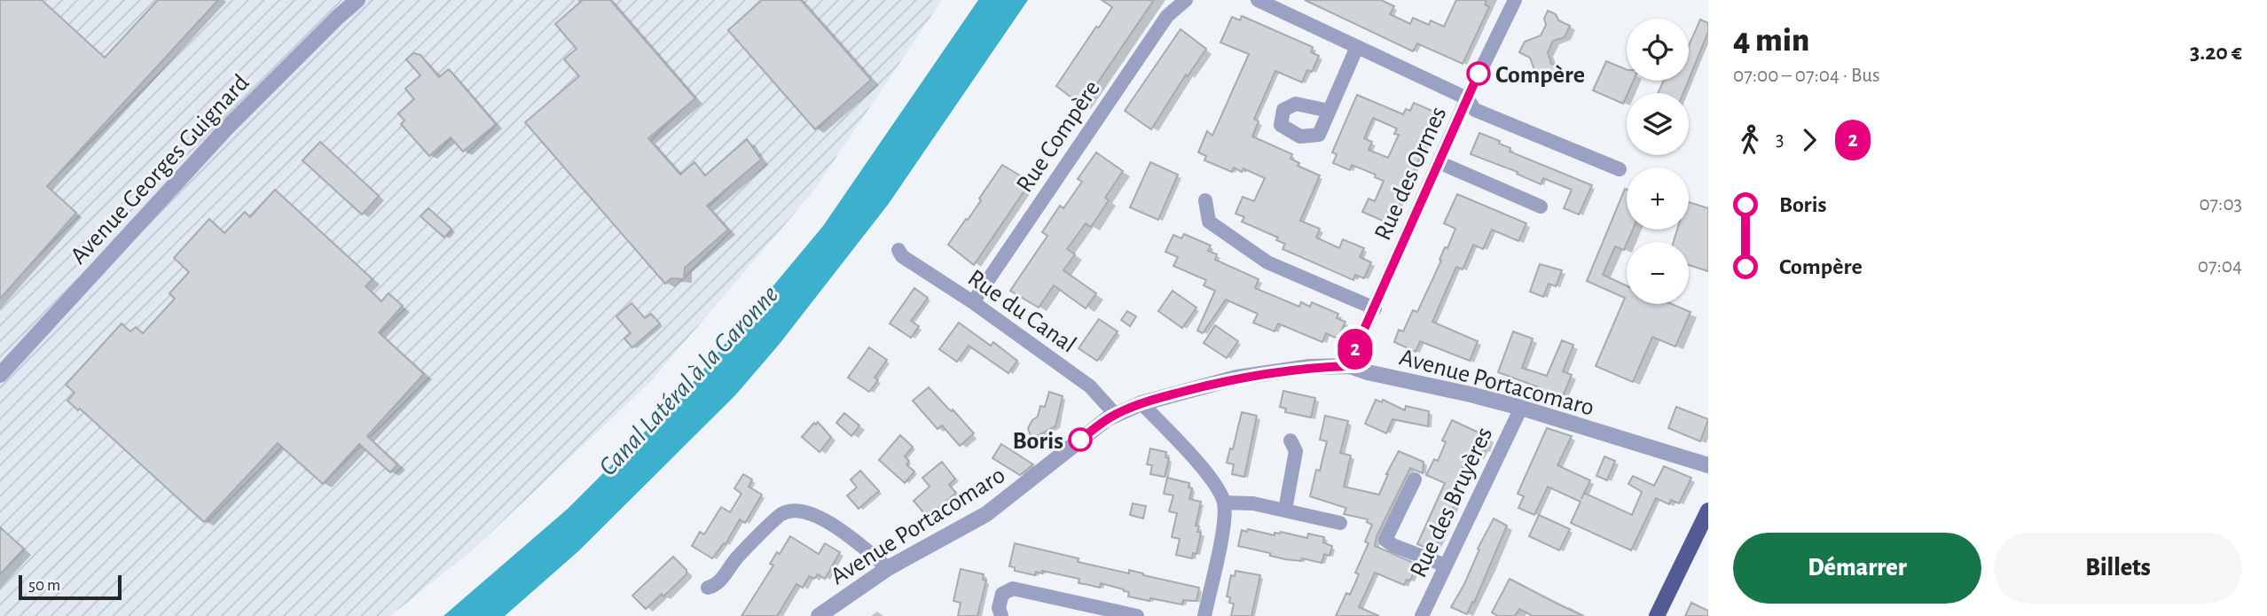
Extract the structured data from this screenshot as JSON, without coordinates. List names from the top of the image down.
{
  "streets": {
    "street": [
      "Rue Compère",
      "Avenue Georges Guignard",
      "Rue des Ormes",
      "Rue du Canal",
      "Avenue Portacomaro",
      "Rue des Bruyères"
    ]
  },
  "crossings": [
    ["Rue Compère", "Rue du Canal"],
    ["Rue des Ormes", "Avenue Portacomaro"],
    ["Rue du Canal", "Avenue Portacomaro"],
    ["Avenue Portacomaro", "Rue des Bruyères"]
  ],
  "water": ["Canal Latéral à la Garonne"],
  "places": ["Compère", "Boris"],
  "lines": ["bus line 2"],
  "scale_bar": "50 m",
  "page": {
    "on_map": "2",
    "heading": ["4 min", "07:00 – 07:04 · Bus", "3.20 €"],
    "map_buttons": ["+", "−"],
    "legs": ["3", "2"],
    "list": [
      {
        "name": "Boris",
        "value": "07:03"
      },
      {
        "name": "Compère",
        "value": "07:04"
      }
    ],
    "buttons": ["Démarrer", "Billets"],
    "scale": "50 m"
  }
}
